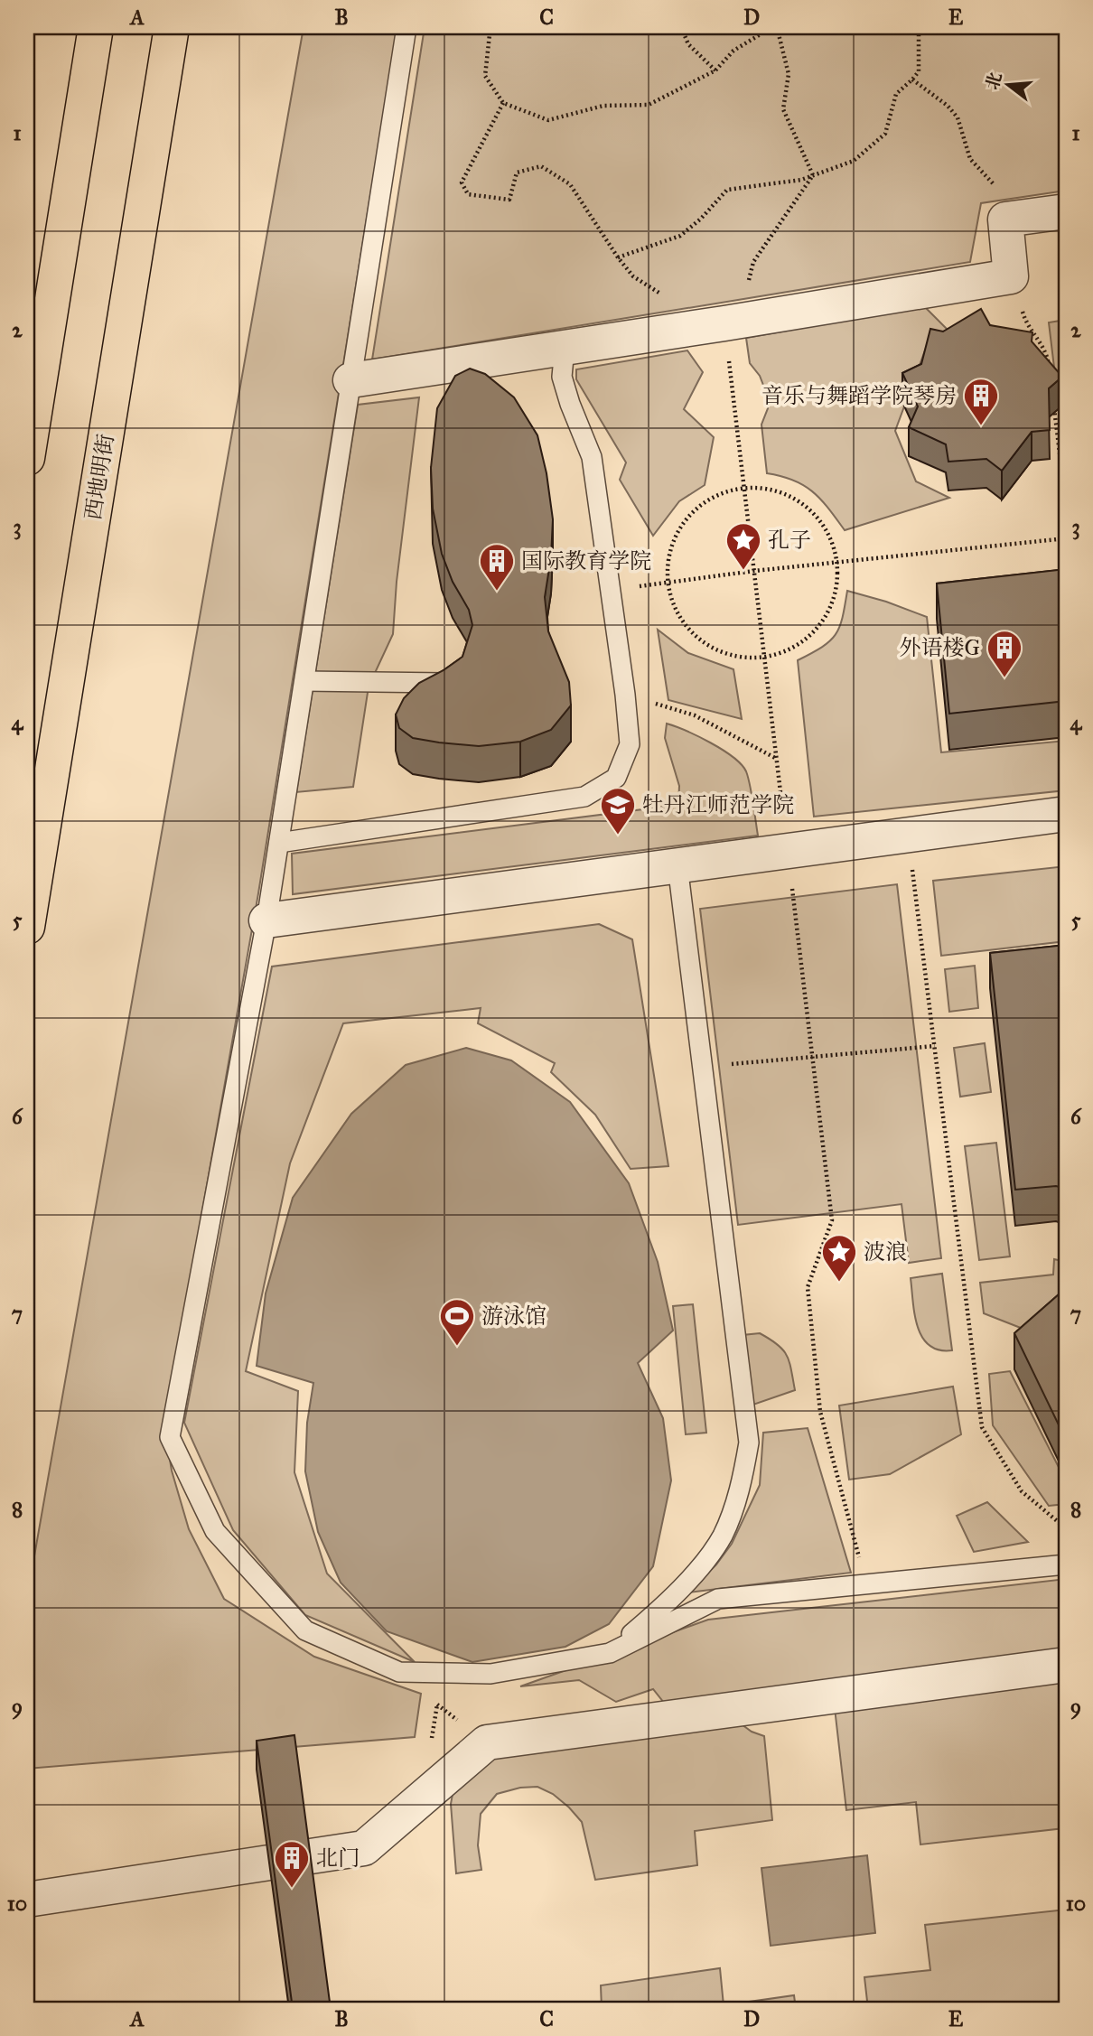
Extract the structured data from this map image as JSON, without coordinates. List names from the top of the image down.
{
  "streets": {
    "highway": ["西地明街"]
  },
  "places": {
    "building": [
      "音乐与舞蹈学院琴房",
      "国际教育学院",
      "外语楼G",
      "北门"
    ],
    "place": ["孔子", "波浪"],
    "school or university": ["牡丹江师范学院"],
    "sports": ["游泳馆"]
  },
  "north": "left",
  "grid": {
    "columns": [
      "A",
      "B",
      "C",
      "D",
      "E"
    ],
    "rows": [
      "1",
      "2",
      "3",
      "4",
      "5",
      "6",
      "7",
      "8",
      "9",
      "10"
    ]
  }
}
